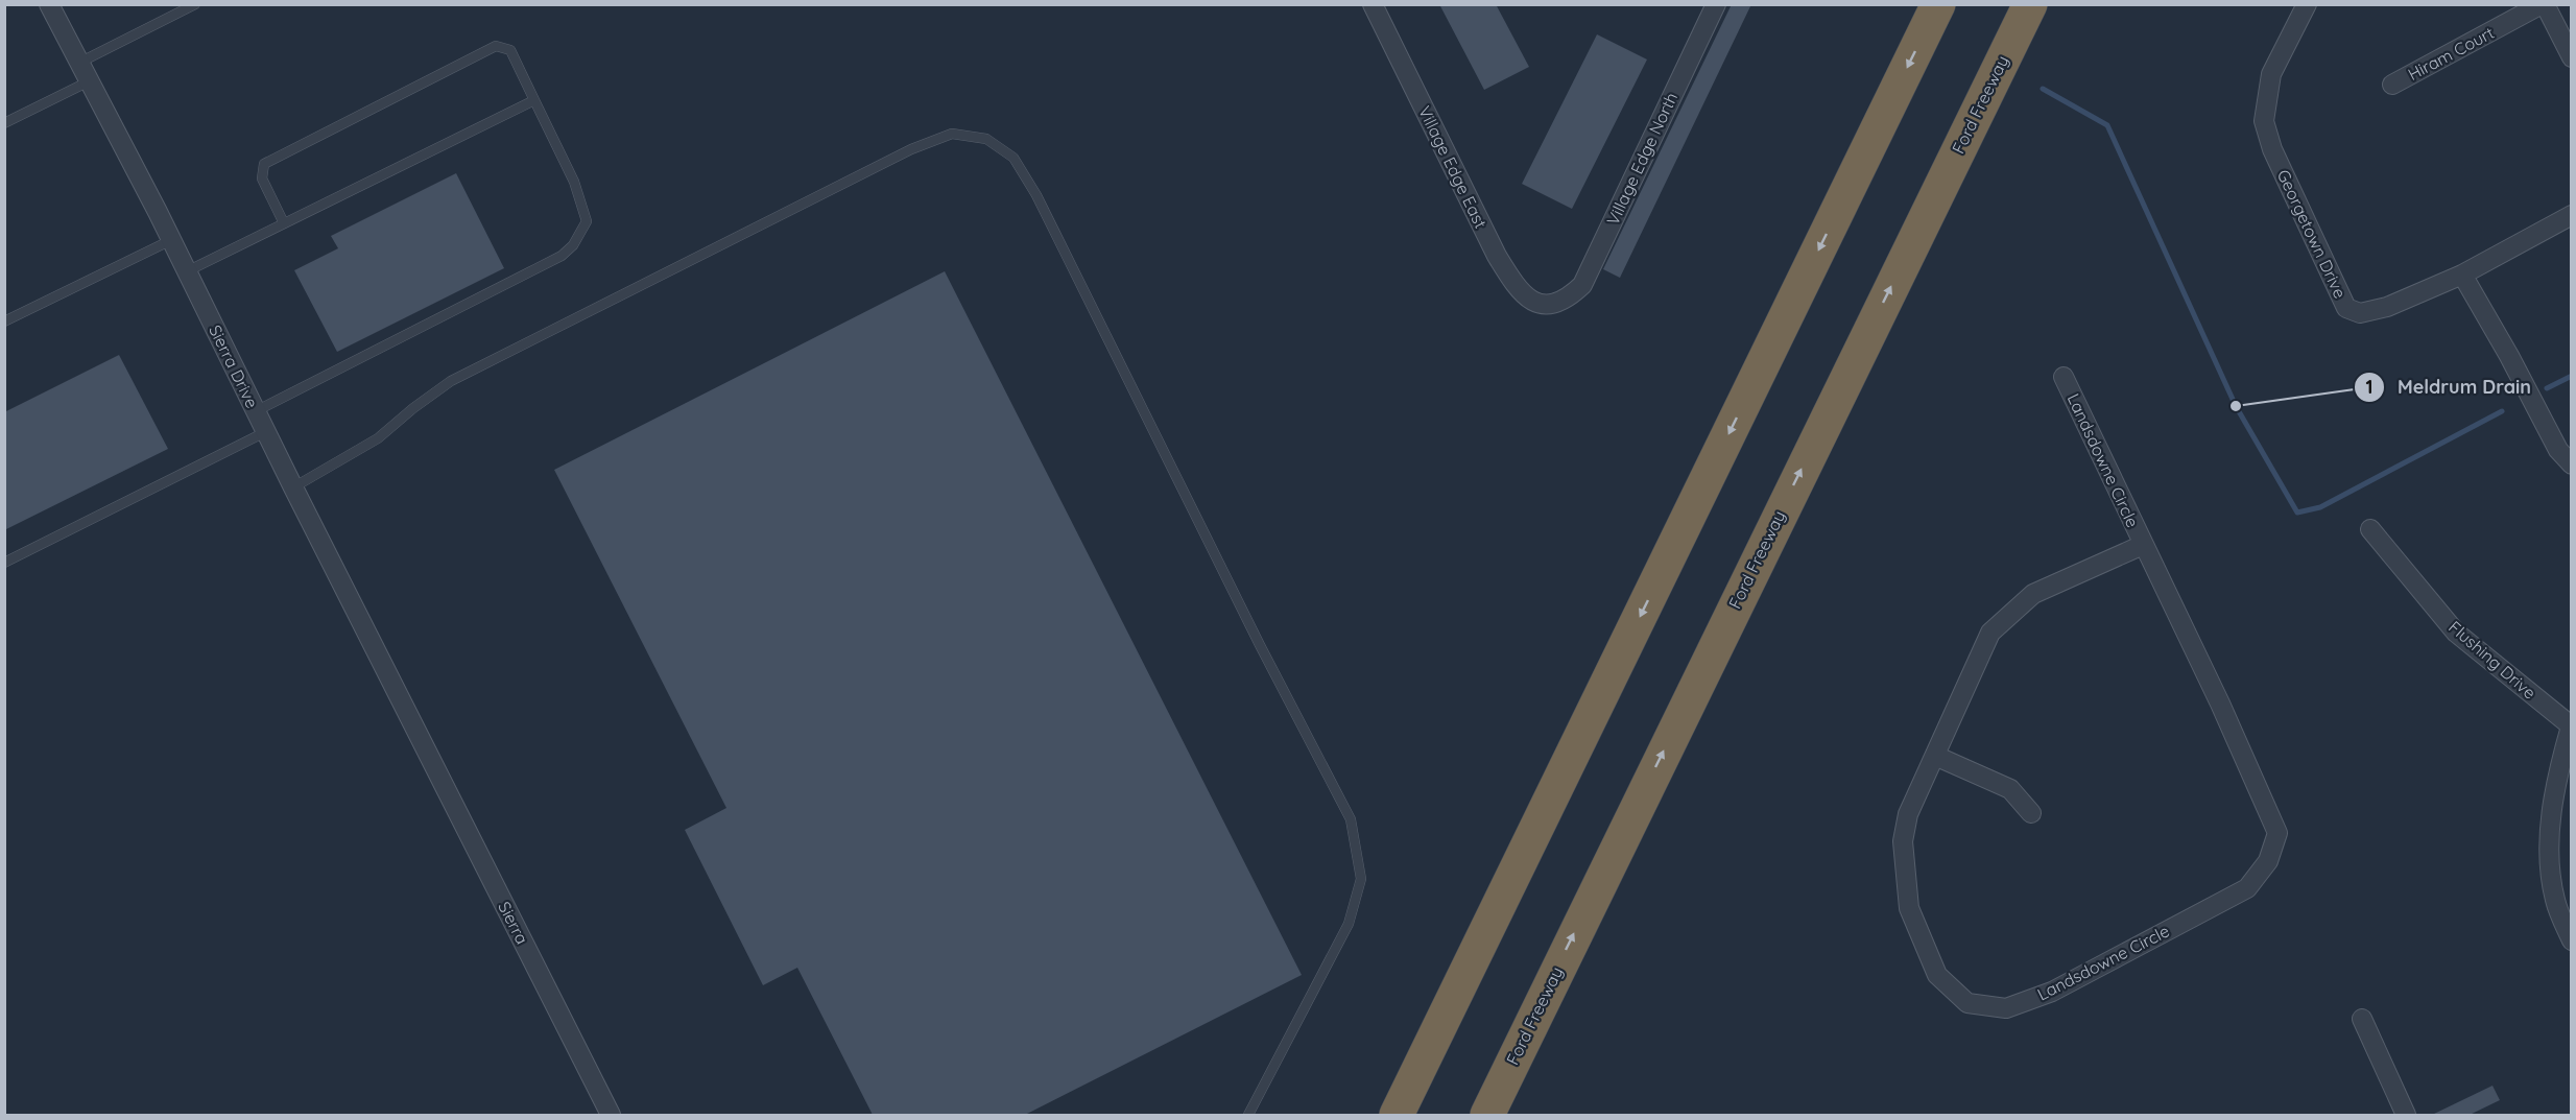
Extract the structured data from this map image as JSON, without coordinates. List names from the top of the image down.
{
  "streets": {
    "highway": ["Ford Freeway"],
    "street": [
      "Hiram Court",
      "Village Edge North",
      "Village Edge East",
      "Georgetown Drive",
      "Sierra Drive",
      "Landsdowne Circle",
      "Flushing Drive",
      "Sierra"
    ]
  },
  "crossings": [
    ["Village Edge North", "Village Edge East"],
    ["Sierra Drive", "Sierra"]
  ],
  "places": ["Meldrum Drain"]
}
